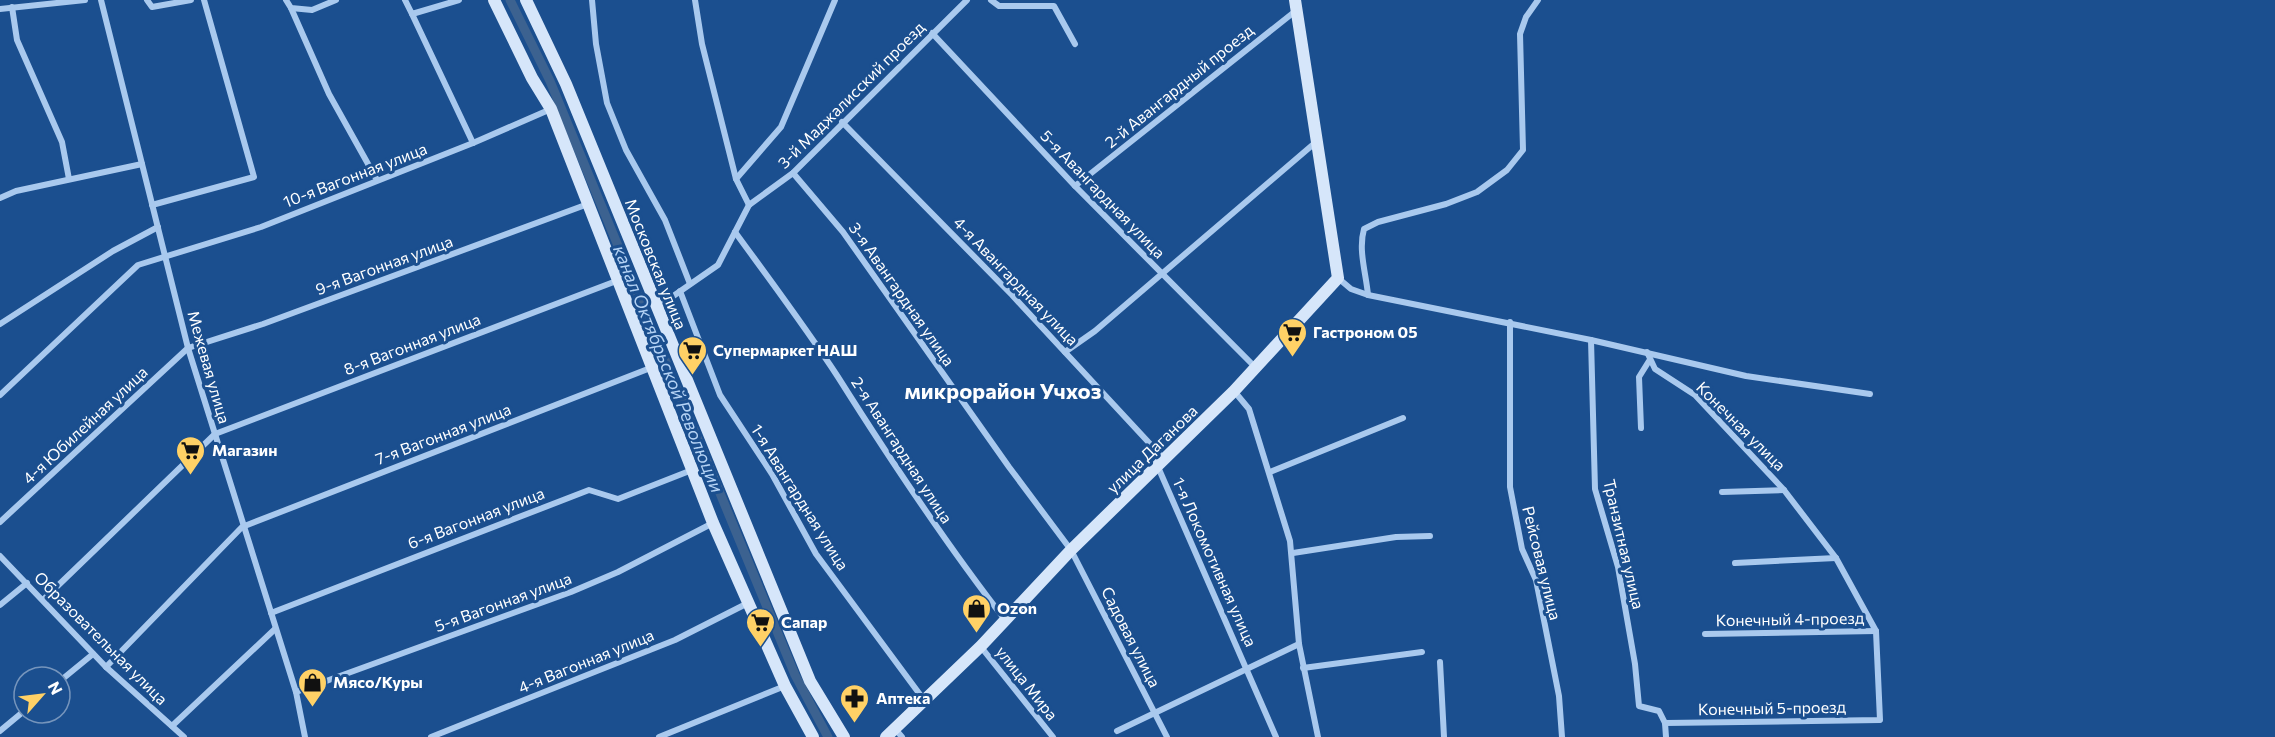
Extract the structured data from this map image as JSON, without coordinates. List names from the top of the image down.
{
  "streets": {
    "main road": ["Московская улица", "улица Даганова"],
    "street": [
      "2-й Авангардный проезд",
      "3-й Маджалисский проезд",
      "10-я Вагонная улица",
      "5-я Авангардная улица",
      "9-я Вагонная улица",
      "4-я Авангардная улица",
      "3-я Авангардная улица",
      "8-я Вагонная улица",
      "Межевая улица",
      "4-я Юбилейная улица",
      "Конечная улица",
      "7-я Вагонная улица",
      "2-я Авангардная улица",
      "1-я Авангардная улица",
      "6-я Вагонная улица",
      "Транзитная улица",
      "1-я Локомотивная улица",
      "Рейсовая улица",
      "5-я Вагонная улица",
      "Конечный 4-проезд",
      "Садовая улица",
      "Образовательная улица",
      "4-я Вагонная улица",
      "улица Мира",
      "Конечный 5-проезд"
    ]
  },
  "crossings": [
    ["2-й Авангардный проезд", "5-я Авангардная улица"],
    ["3-й Маджалисский проезд", "5-я Авангардная улица"],
    ["3-й Маджалисский проезд", "4-я Авангардная улица"],
    ["3-й Маджалисский проезд", "3-я Авангардная улица"],
    ["10-я Вагонная улица", "Межевая улица"],
    ["5-я Авангардная улица", "улица Даганова"],
    ["9-я Вагонная улица", "Межевая улица"],
    ["9-я Вагонная улица", "4-я Юбилейная улица"],
    ["4-я Авангардная улица", "улица Даганова"],
    ["4-я Авангардная улица", "1-я Локомотивная улица"],
    ["3-я Авангардная улица", "улица Даганова"],
    ["3-я Авангардная улица", "Садовая улица"],
    ["8-я Вагонная улица", "Межевая улица"],
    ["Межевая улица", "4-я Юбилейная улица"],
    ["Межевая улица", "7-я Вагонная улица"],
    ["Межевая улица", "6-я Вагонная улица"],
    ["Межевая улица", "5-я Вагонная улица"],
    ["Конечная улица", "Конечный 4-проезд"],
    ["Конечная улица", "Конечный 5-проезд"],
    ["улица Даганова", "2-я Авангардная улица"],
    ["улица Даганова", "1-я Авангардная улица"],
    ["улица Даганова", "1-я Локомотивная улица"],
    ["улица Даганова", "Садовая улица"],
    ["улица Даганова", "улица Мира"],
    ["Транзитная улица", "Конечный 5-проезд"],
    ["1-я Локомотивная улица", "Садовая улица"]
  ],
  "districts": ["микрорайон Учхоз"],
  "water": ["канал Октябрьской Революции"],
  "places": {
    "supermarket": [
      "Гастроном 05",
      "Супермаркет НАШ",
      "Магазин",
      "Сапар"
    ],
    "shop": ["Ozon", "Мясо/Куры"],
    "pharmacy": ["Аптека"]
  },
  "north": "top right"
}
